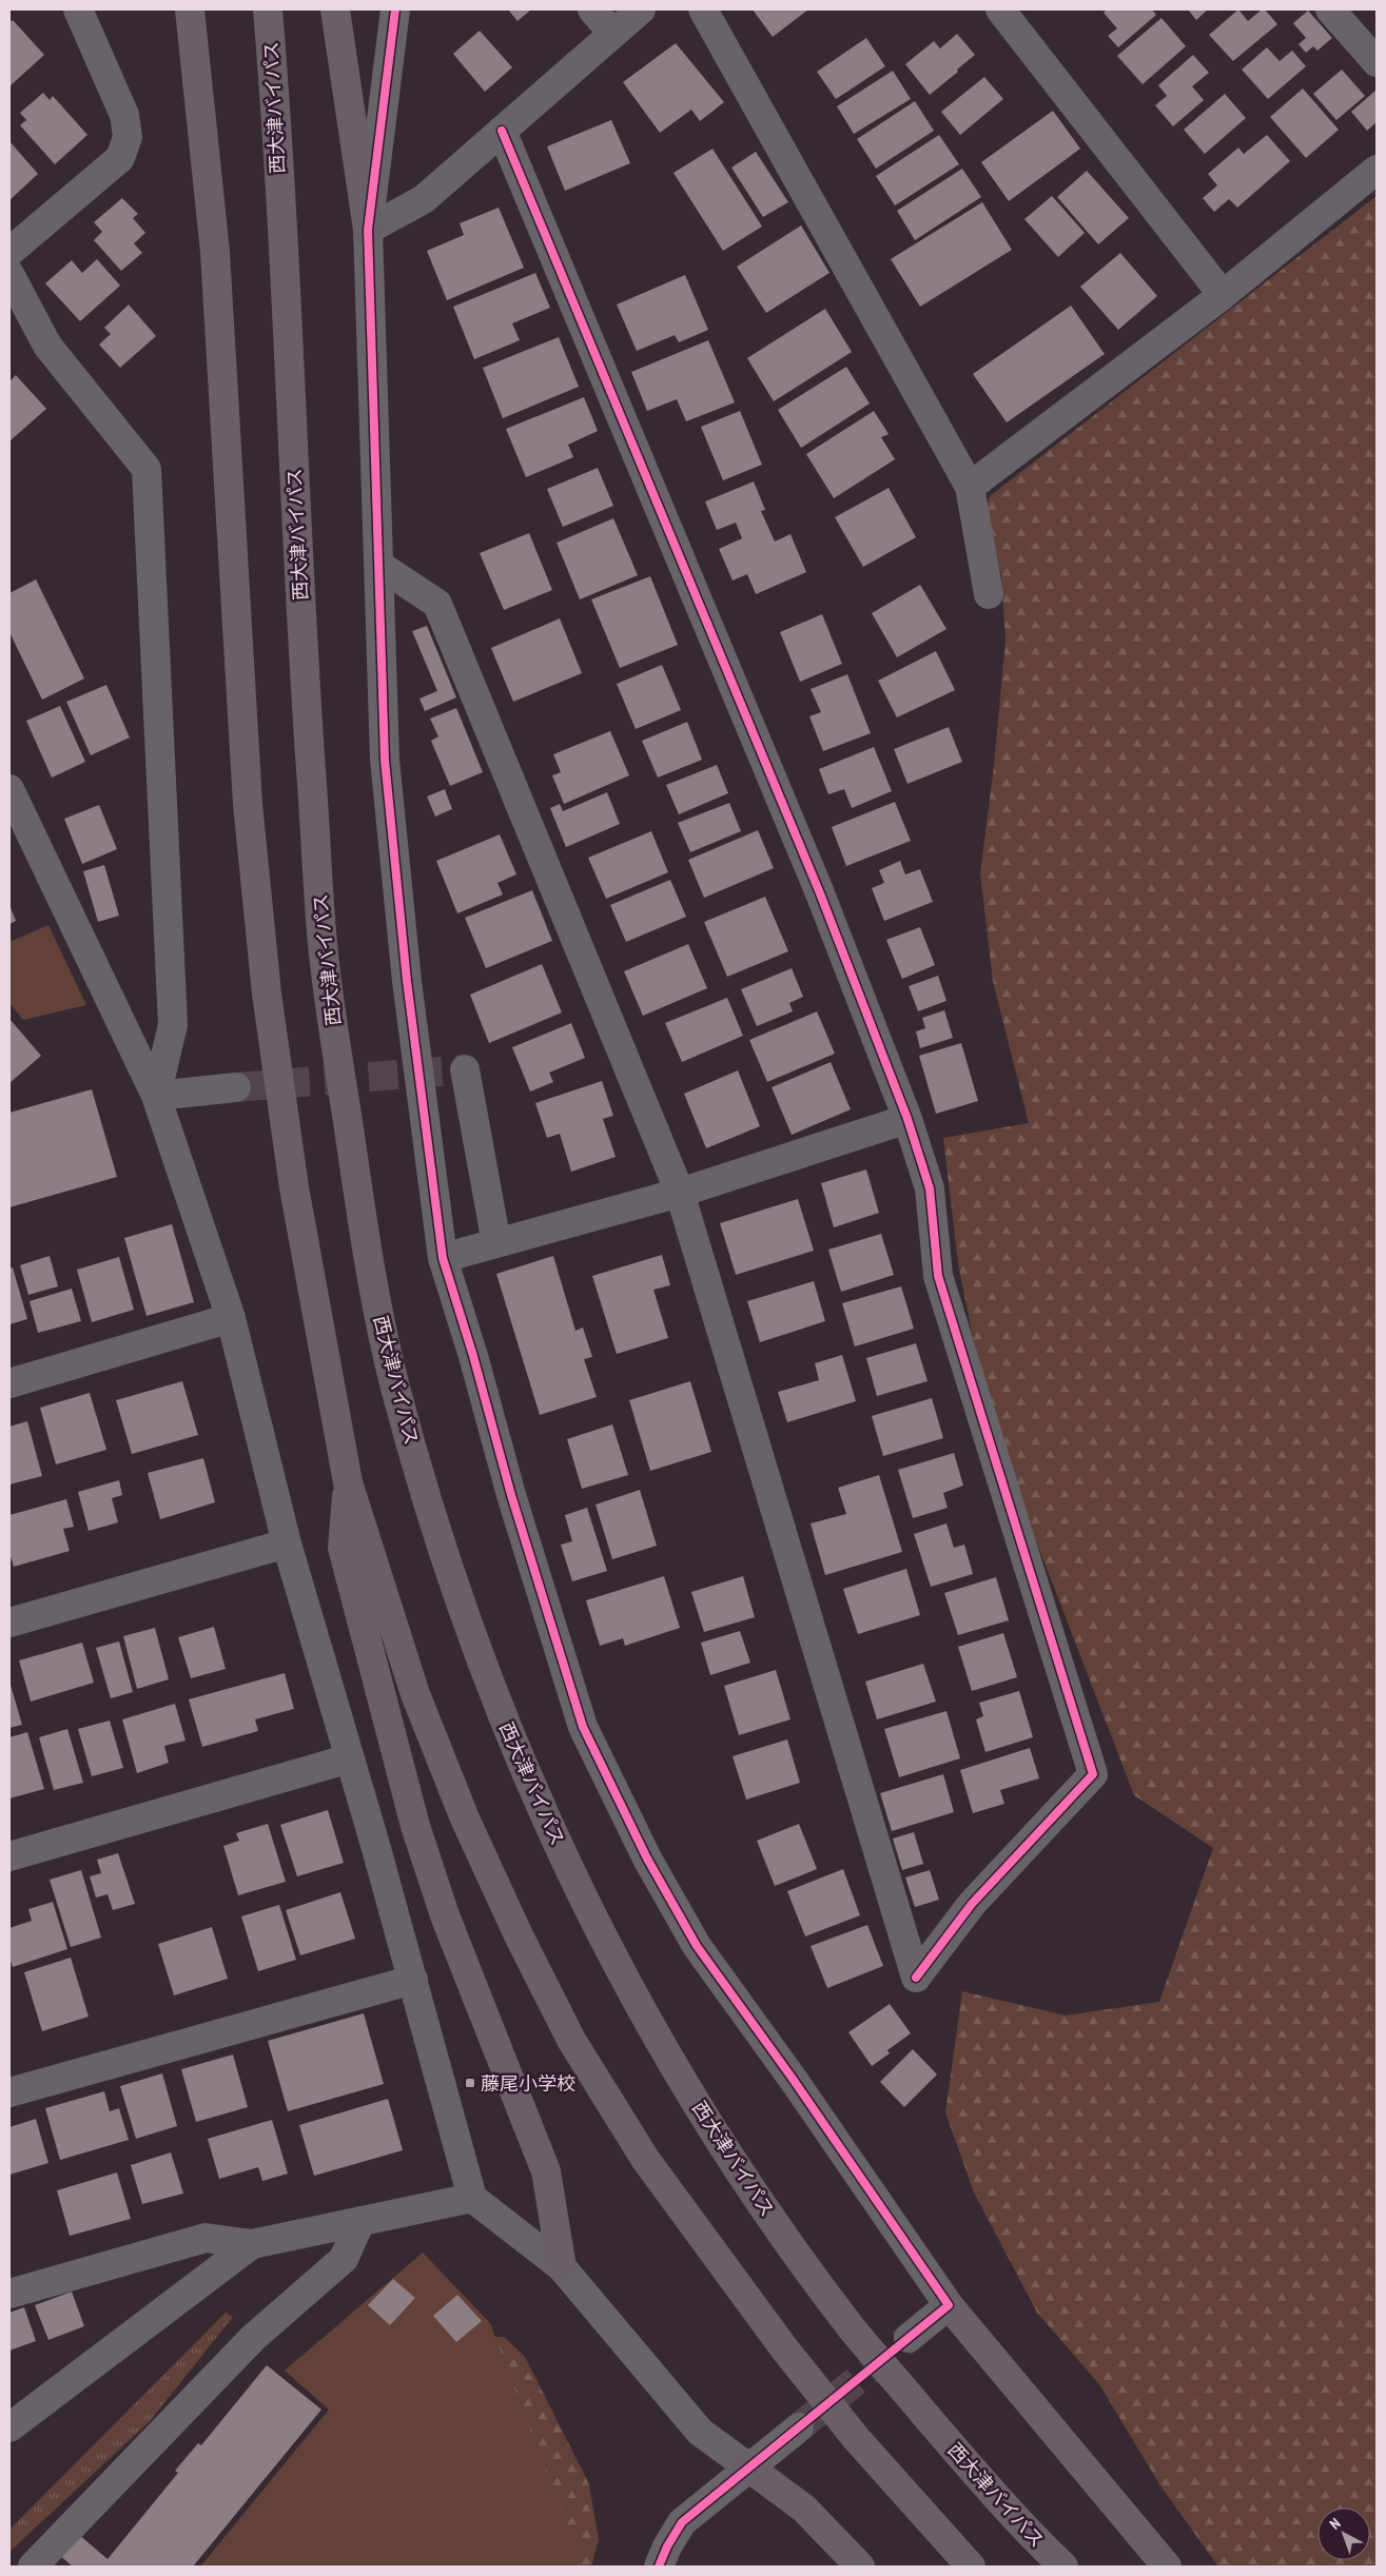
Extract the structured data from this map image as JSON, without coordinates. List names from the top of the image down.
{
  "streets": {
    "highway": ["西大津バイパス"]
  },
  "places": {
    "transit": ["藤尾小学校"]
  },
  "north": "top left"
}
